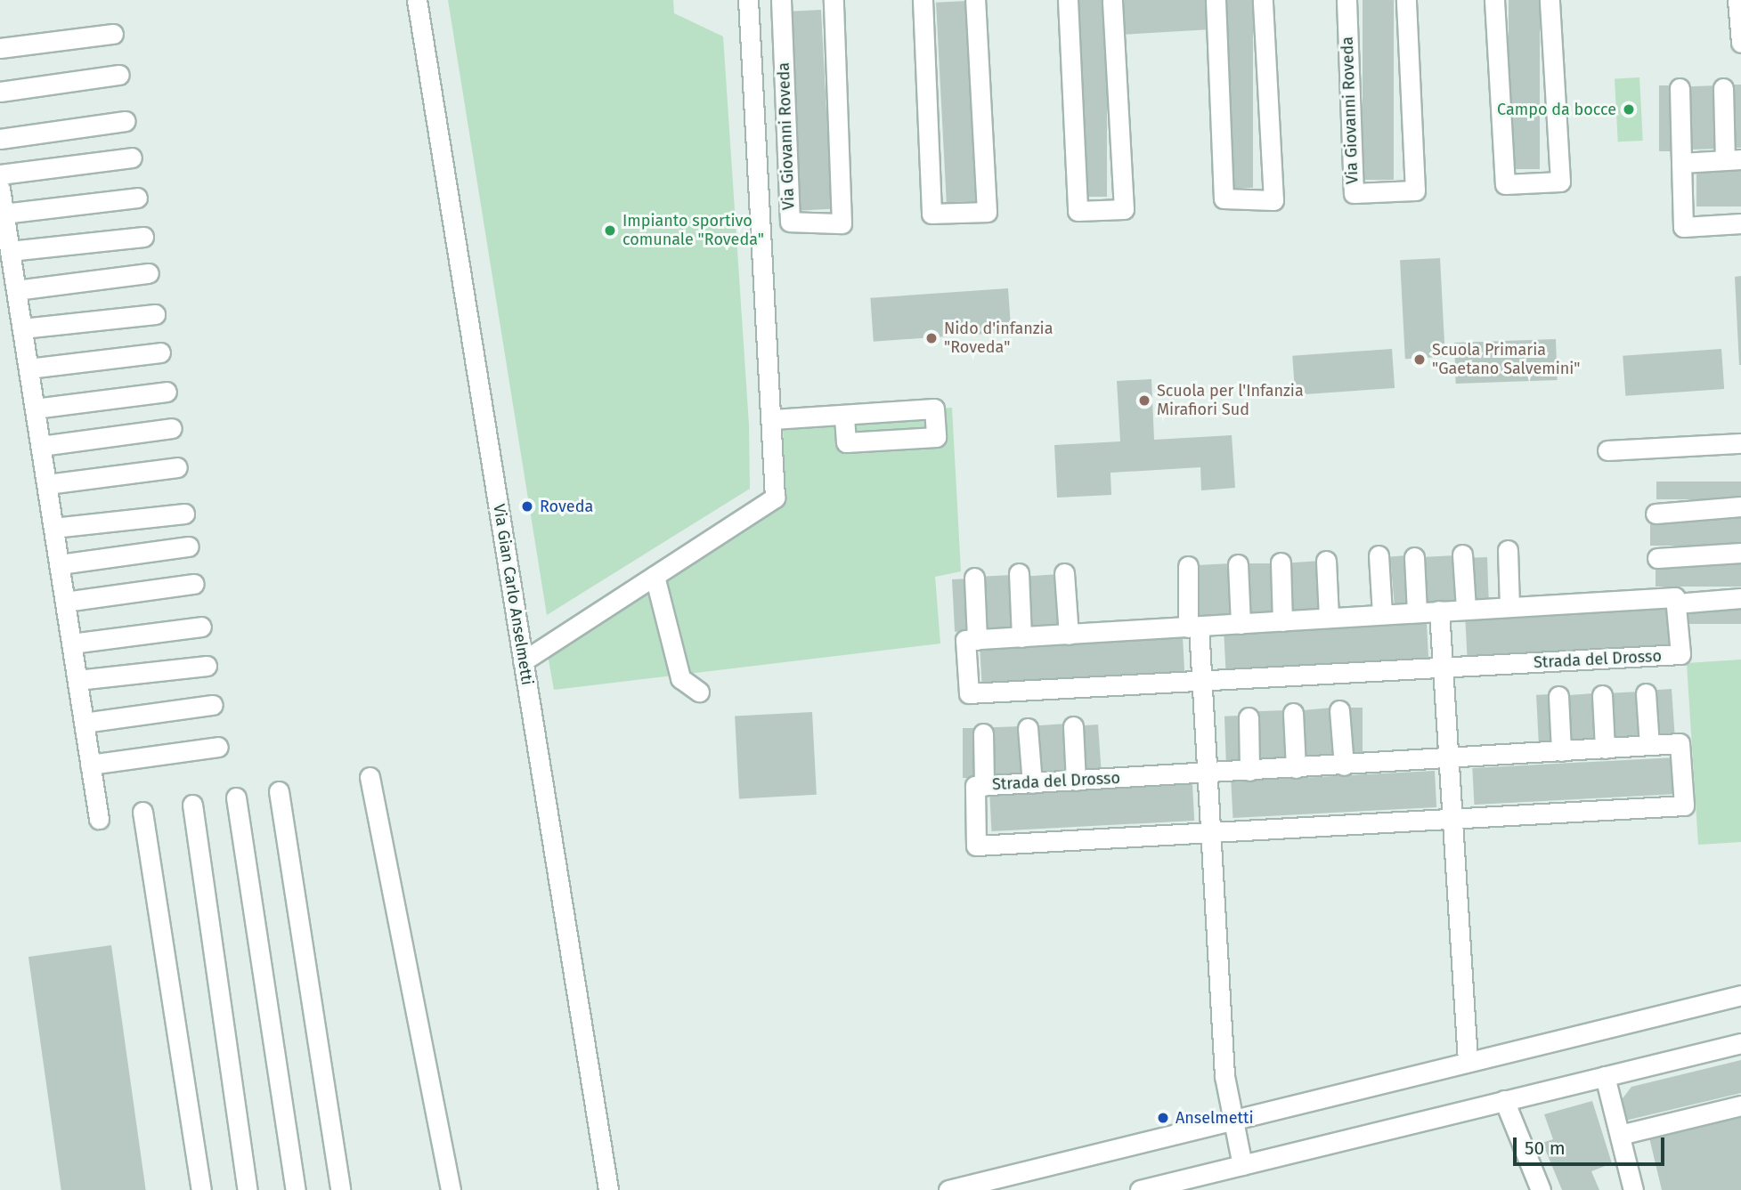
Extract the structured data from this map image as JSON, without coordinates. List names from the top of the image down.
{
  "streets": {
    "street": ["Via Giovanni Roveda", "Via Gian Carlo Anselmetti", "Strada del Drosso"]
  },
  "crossings": [
    ["Via Giovanni Roveda", "Via Gian Carlo Anselmetti"]
  ],
  "places": [
    "Campo da bocce",
    "Impianto sportivo comunale \"Roveda\"",
    "Nido d'infanzia \"Roveda\"",
    "Scuola Primaria \"Gaetano Salvemini\"",
    "Scuola per l'Infanzia Mirafiori Sud",
    "Roveda",
    "Anselmetti"
  ],
  "scale_bar": "50 m"
}
